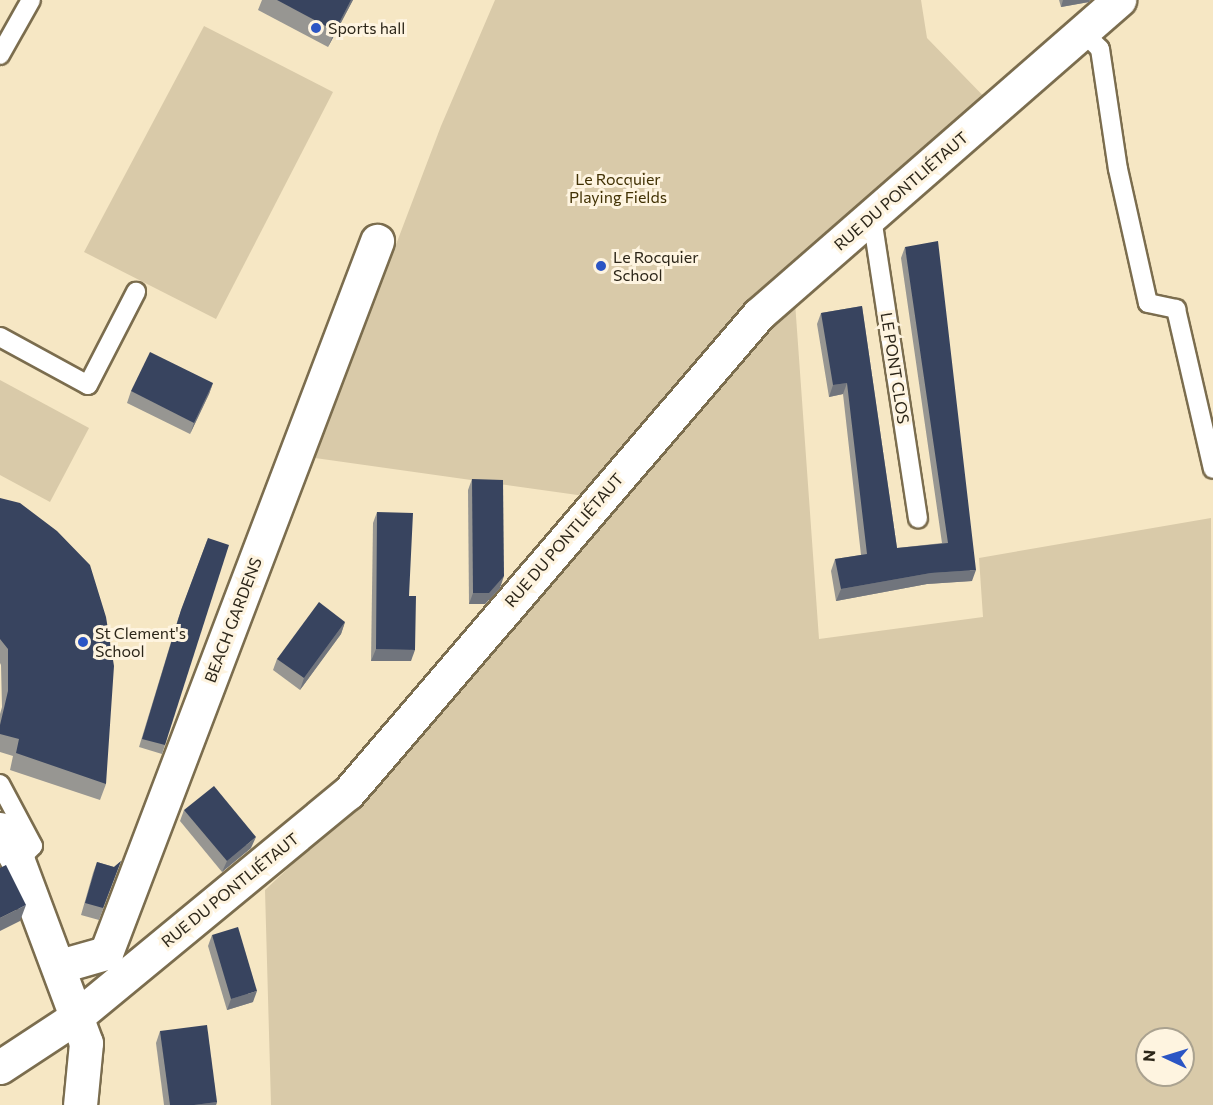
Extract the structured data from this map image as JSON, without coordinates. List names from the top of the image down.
{
  "streets": {
    "main road": ["RUE DU PONTLIÉTAUT", "BEACH GARDENS"],
    "lane": ["LE PONT CLOS"]
  },
  "crossings": [
    ["RUE DU PONTLIÉTAUT", "LE PONT CLOS"]
  ],
  "parks": ["Le Rocquier Playing Fields"],
  "places": ["Sports hall", "Le Rocquier School", "St Clement's School"],
  "north": "left"
}
